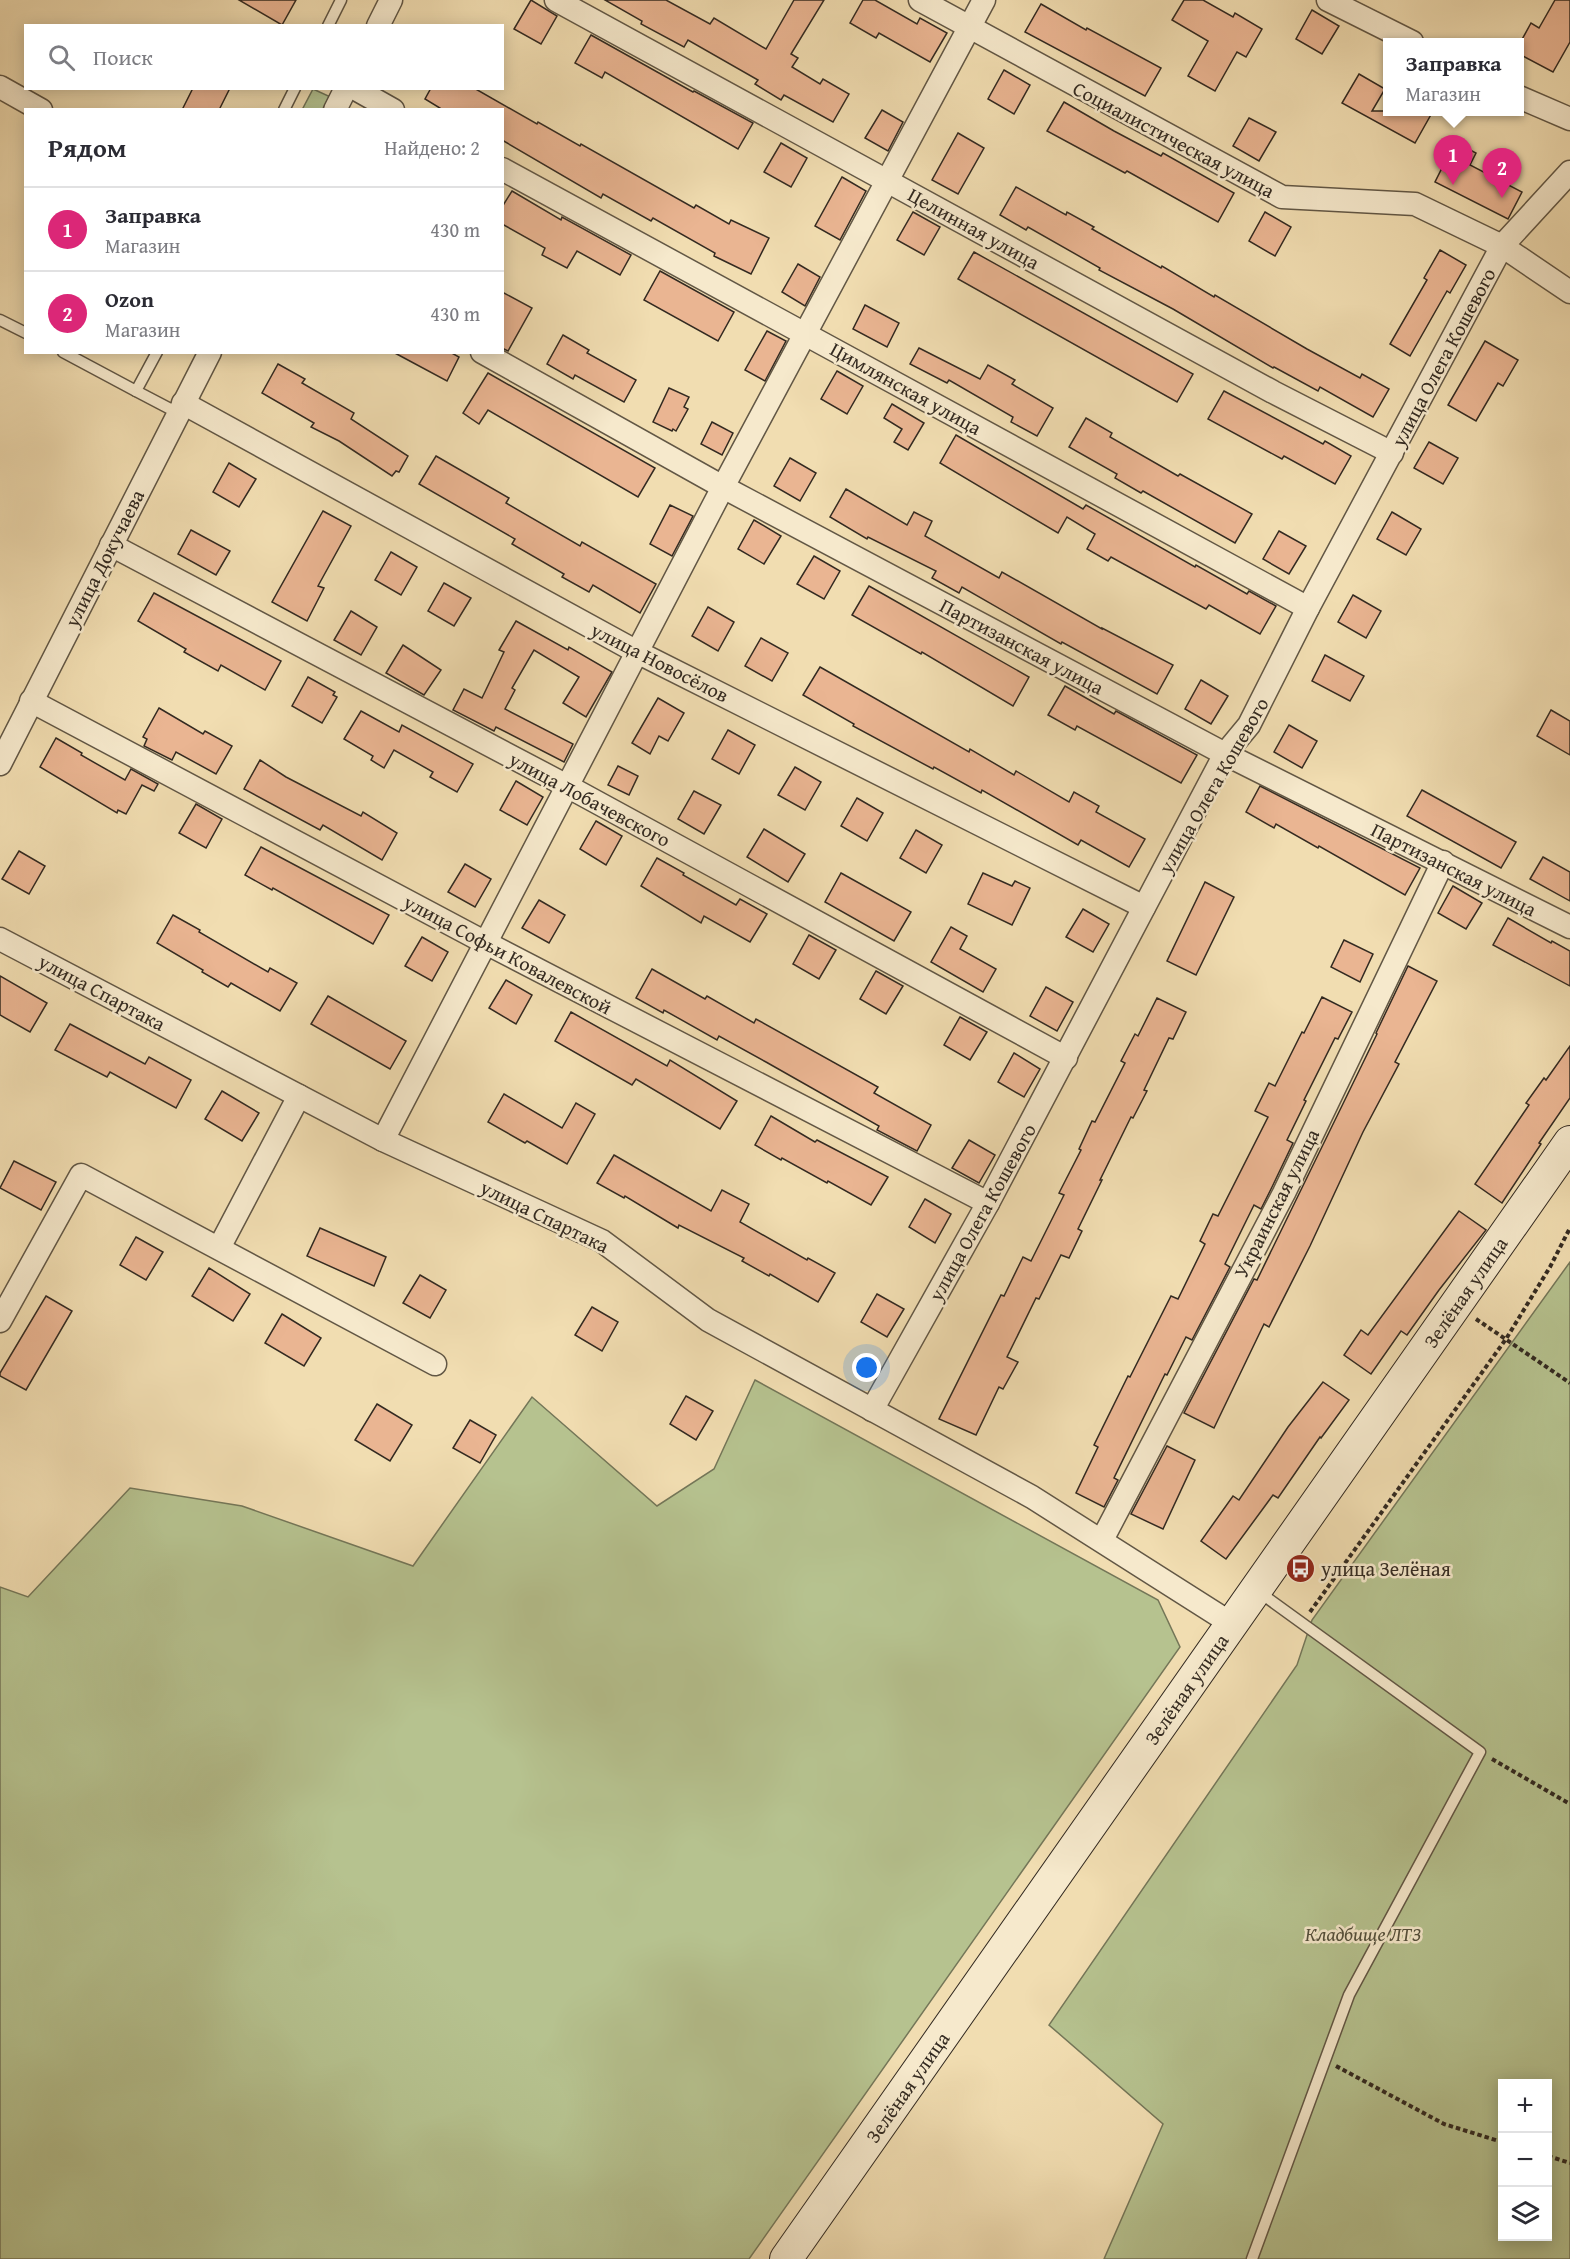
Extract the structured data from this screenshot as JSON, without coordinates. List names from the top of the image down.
{
  "streets": {
    "street": [
      "Социалистическая улица",
      "Целинная улица",
      "улица Олега Кошевого",
      "Цимлянская улица",
      "улица Докучаева",
      "Партизанская улица",
      "улица Новосёлов",
      "улица Лобачевского",
      "улица Софьи Ковалевской",
      "улица Спартака",
      "Украинская улица",
      "Зелёная улица"
    ]
  },
  "crossings": [
    ["Социалистическая улица", "улица Олега Кошевого"],
    ["Целинная улица", "улица Олега Кошевого"],
    ["улица Олега Кошевого", "Цимлянская улица"],
    ["улица Олега Кошевого", "Партизанская улица"],
    ["улица Олега Кошевого", "улица Новосёлов"],
    ["улица Олега Кошевого", "улица Лобачевского"],
    ["улица Олега Кошевого", "улица Софьи Ковалевской"],
    ["улица Олега Кошевого", "улица Спартака"],
    ["улица Докучаева", "улица Новосёлов"],
    ["улица Докучаева", "улица Лобачевского"],
    ["улица Докучаева", "улица Софьи Ковалевской"],
    ["Партизанская улица", "Украинская улица"],
    ["улица Спартака", "Украинская улица"],
    ["улица Спартака", "Зелёная улица"]
  ],
  "parks": ["Кладбище ЛТЗ"],
  "places": {
    "bus stop": ["улица Зелёная"]
  },
  "page": {
    "search": "Поиск",
    "popup": ["Заправка", "Магазин"],
    "heading": ["Рядом", "Найдено: 2"],
    "pins": ["1", "2"],
    "list": [
      {
        "mark": "1",
        "name": "Заправка",
        "note": "Магазин",
        "value": "430 m"
      },
      {
        "mark": "2",
        "name": "Ozon",
        "note": "Магазин",
        "value": "430 m"
      }
    ],
    "map_buttons": ["+", "−"]
  }
}
